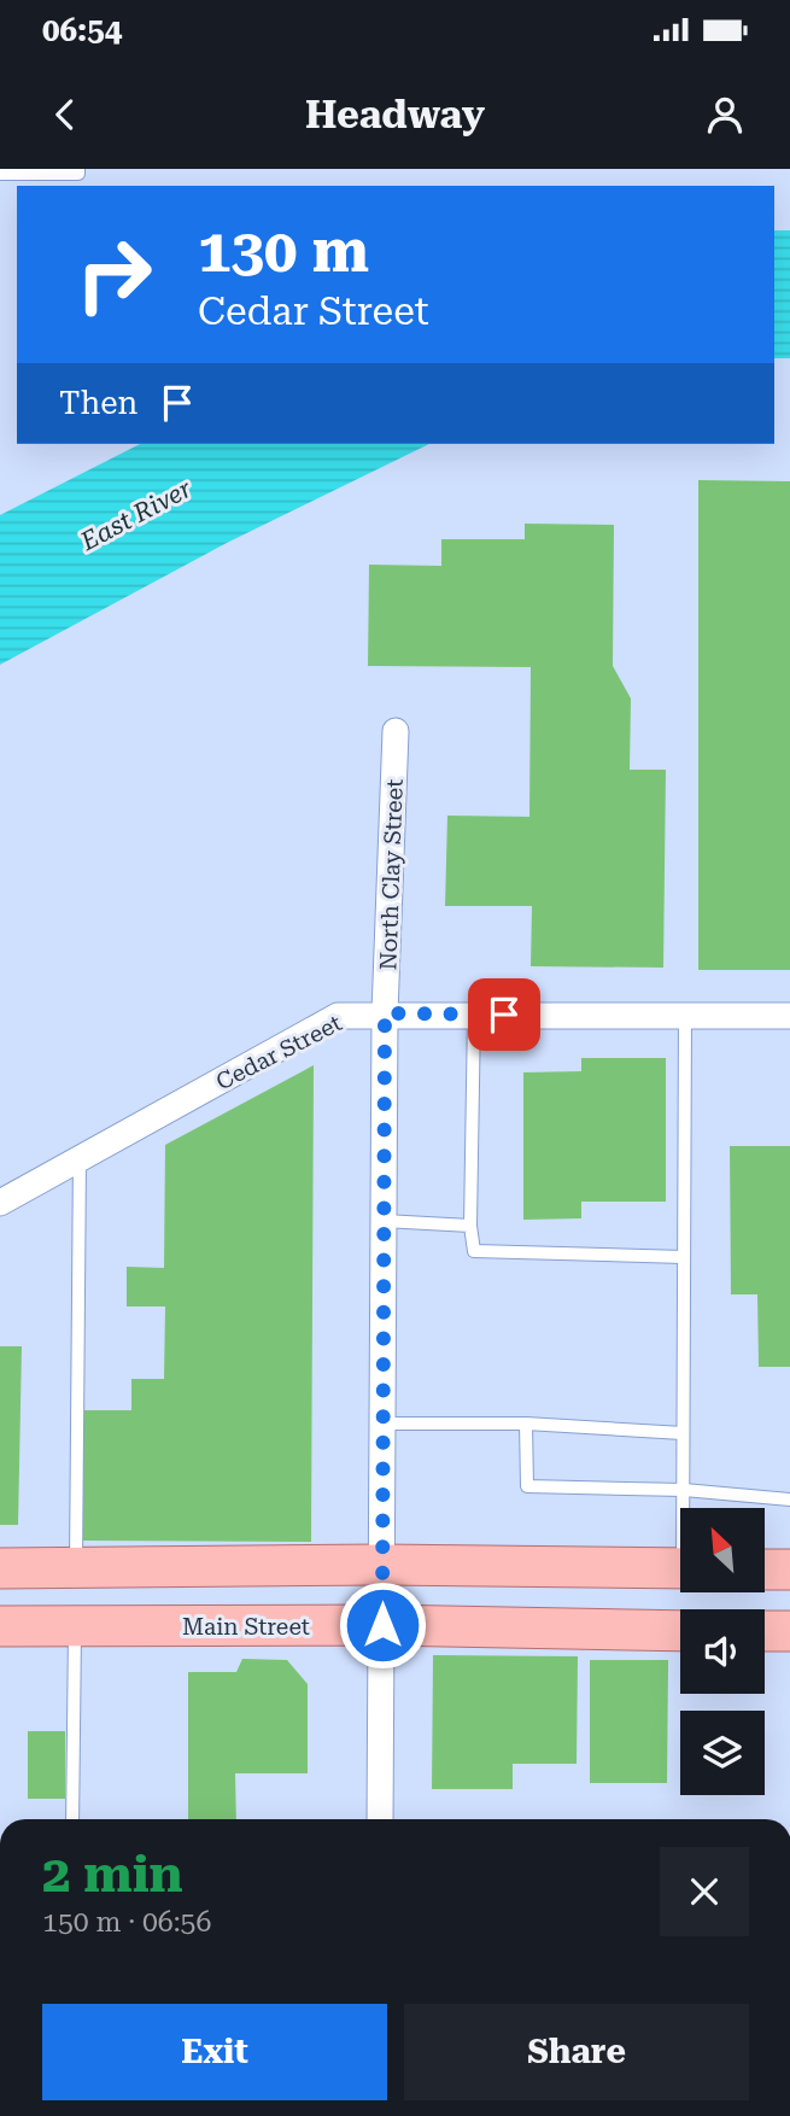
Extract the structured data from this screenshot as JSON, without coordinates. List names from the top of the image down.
{
  "streets": {
    "main road": ["Main Street"],
    "street": ["North Clay Street", "Cedar Street"]
  },
  "crossings": [
    ["North Clay Street", "Cedar Street"],
    ["North Clay Street", "Main Street"]
  ],
  "water": ["East River"],
  "north": "top left",
  "page": {
    "status": "06:54",
    "header": "Headway",
    "turn": ["130 m", "Cedar Street"],
    "then": "Then",
    "heading": ["2 min", "150 m · 06:56"],
    "buttons": ["Exit", "Share"]
  }
}
